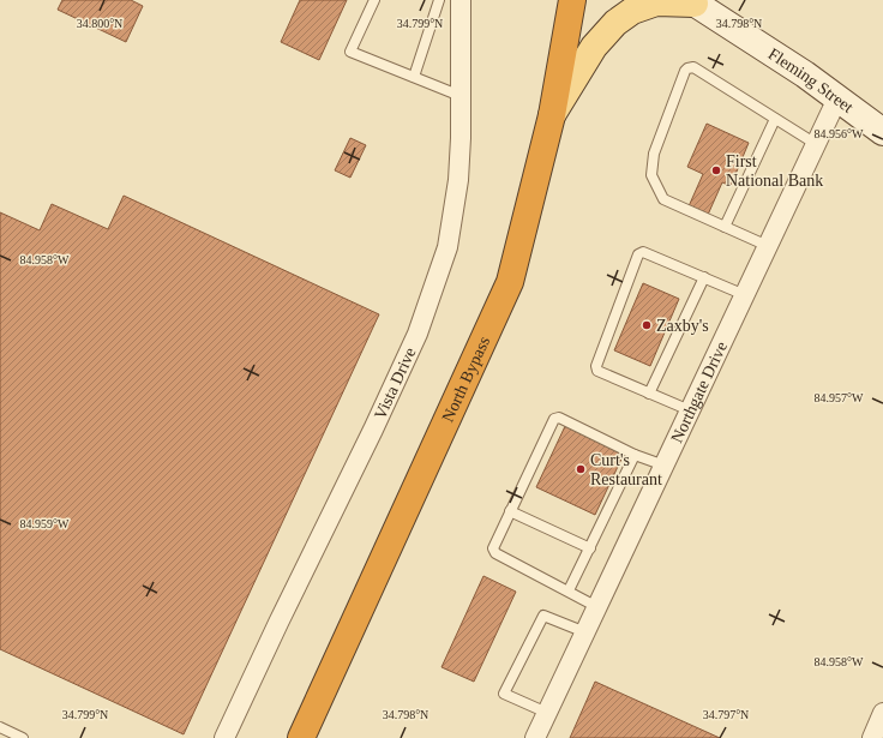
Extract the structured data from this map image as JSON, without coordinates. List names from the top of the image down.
{
  "streets": {
    "highway": ["North Bypass"],
    "street": ["Fleming Street", "Vista Drive", "Northgate Drive"]
  },
  "crossings": [
    ["Fleming Street", "Northgate Drive"]
  ],
  "places": ["First National Bank", "Zaxby's", "Curt's Restaurant"],
  "coordinates": [
    "34.800°N",
    "34.799°N",
    "34.798°N",
    "84.956°W",
    "84.958°W",
    "84.957°W",
    "84.959°W",
    "34.797°N"
  ]
}
